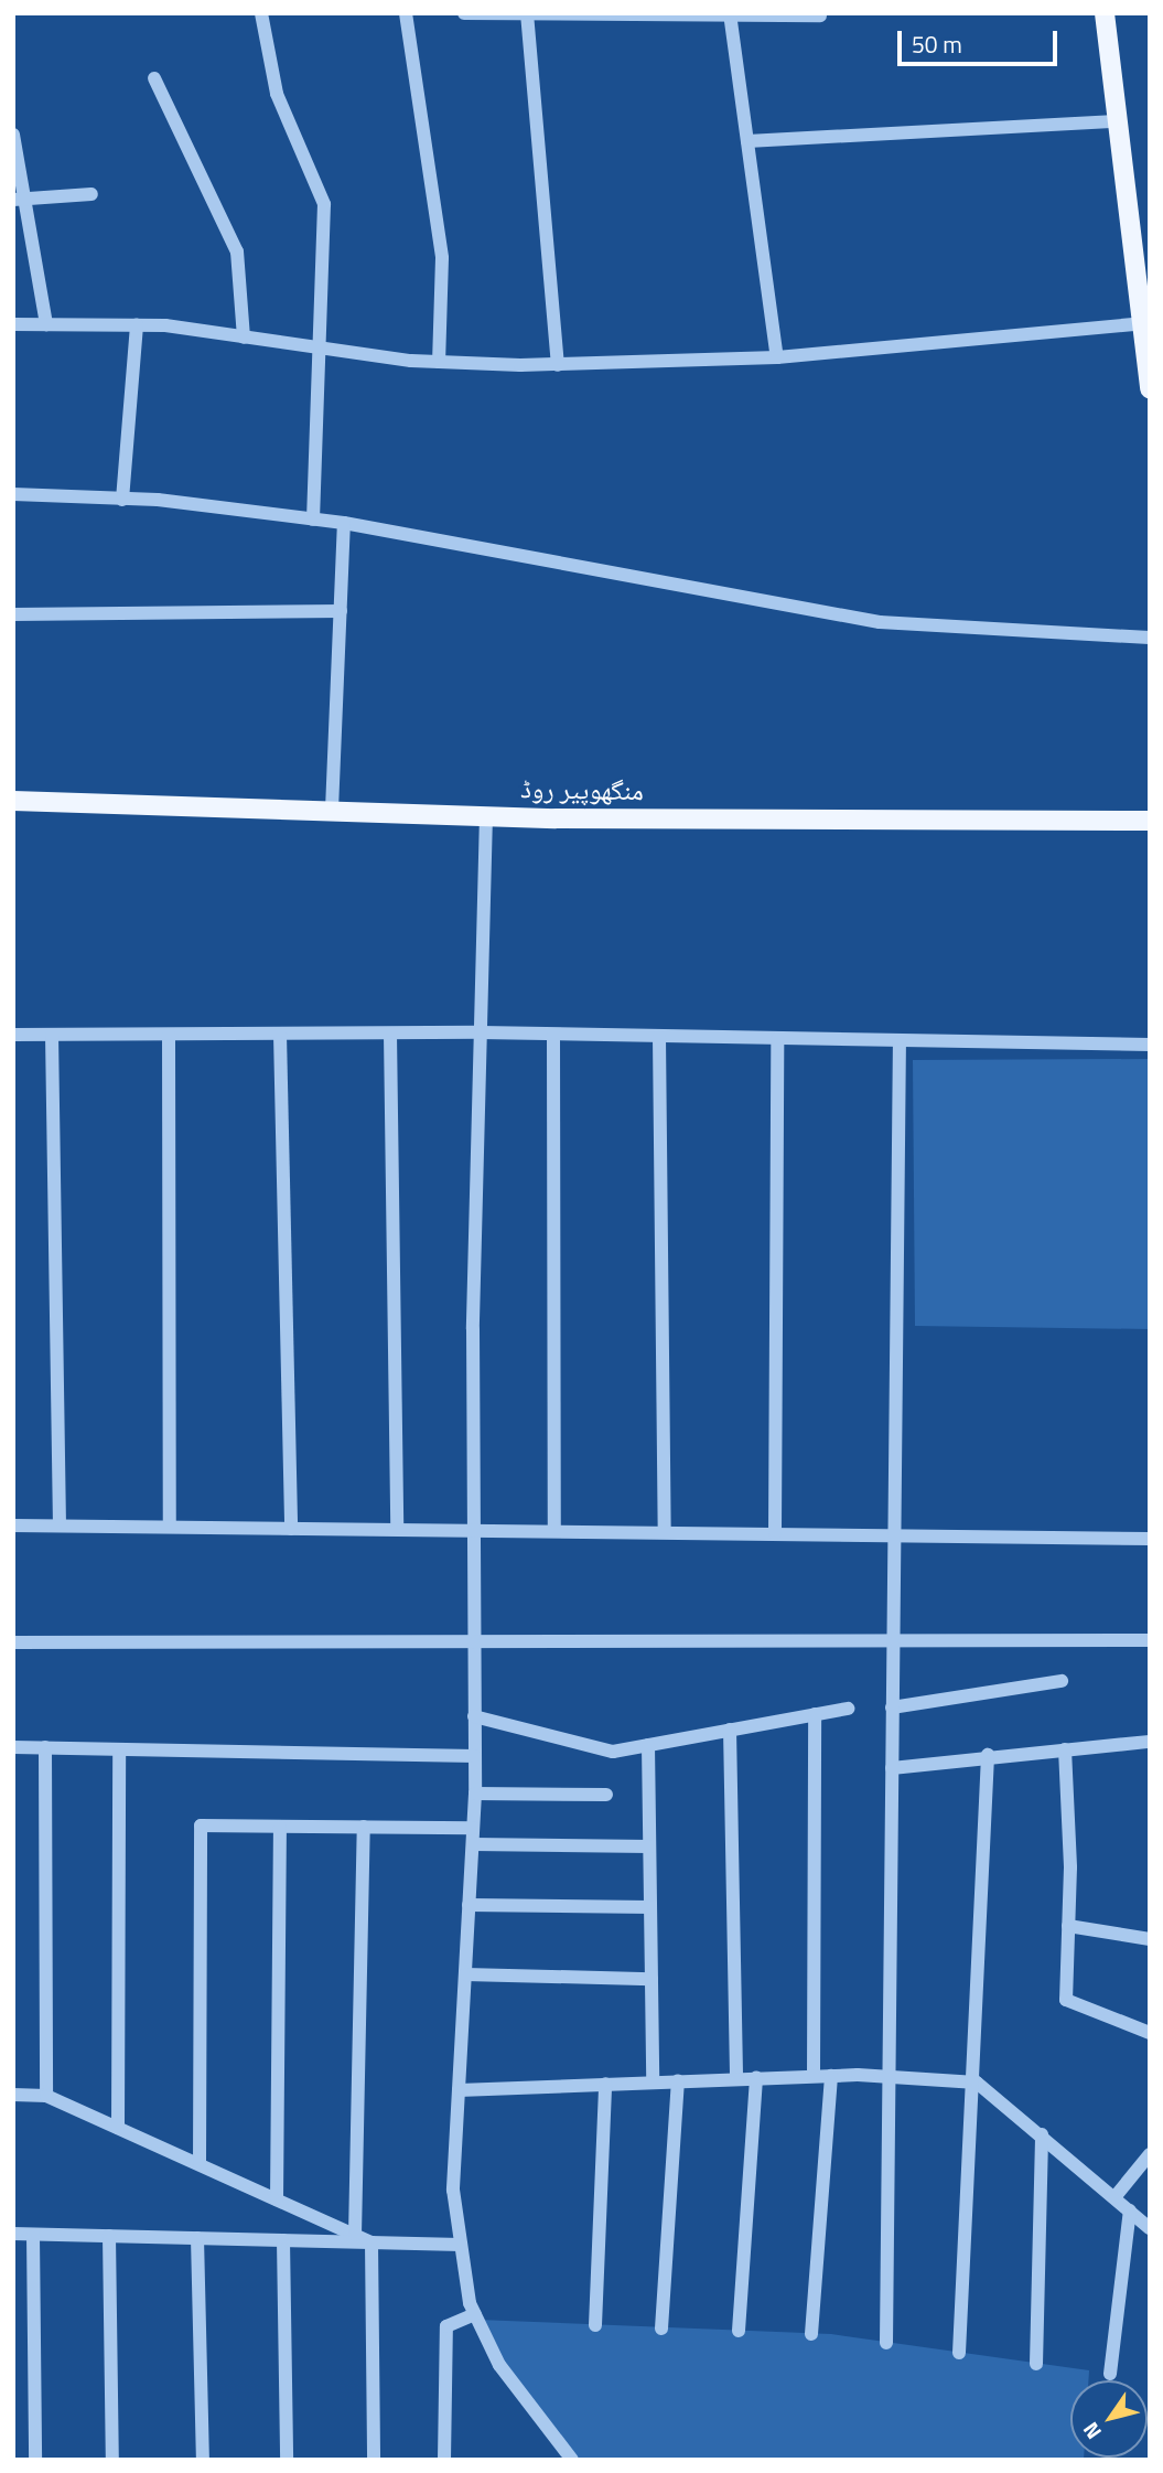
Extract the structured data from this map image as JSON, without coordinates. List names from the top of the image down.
{
  "streets": {
    "main road": ["منگھوپیر روڈ"]
  },
  "scale_bar": "50 m",
  "north": "bottom left"
}
